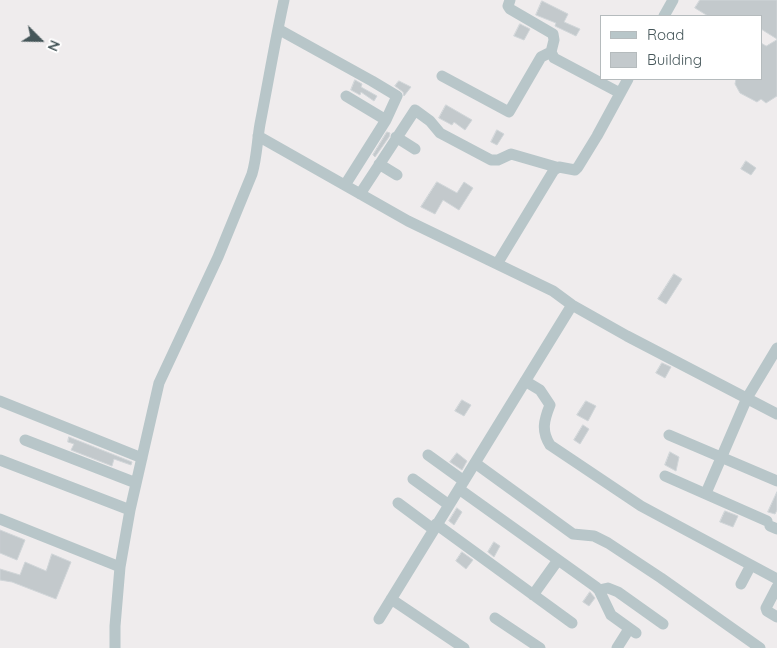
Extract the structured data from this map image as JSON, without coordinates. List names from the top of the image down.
{
  "legend": ["Road", "Building"],
  "north": "bottom right"
}
